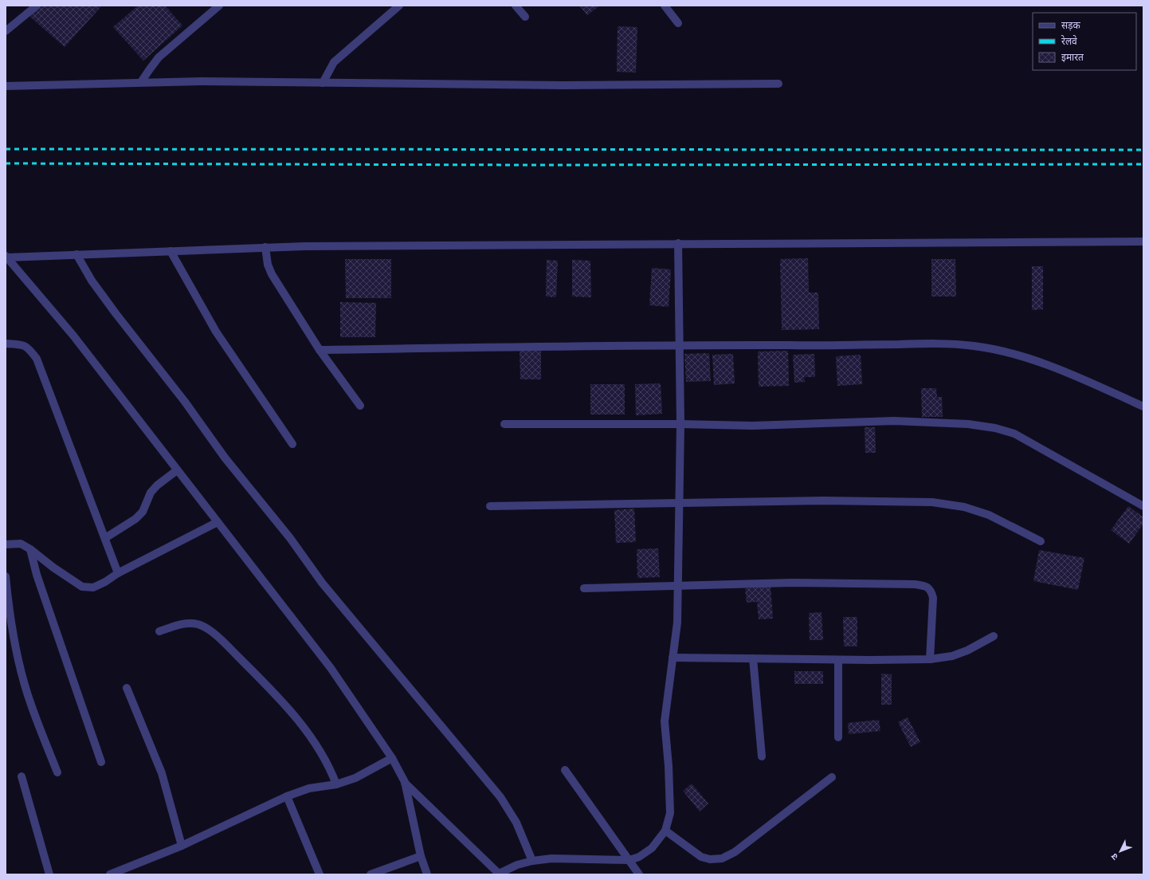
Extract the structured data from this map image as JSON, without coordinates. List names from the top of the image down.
{
  "legend": ["सड़क", "रेलवे", "इमारत"],
  "north": "bottom left"
}
